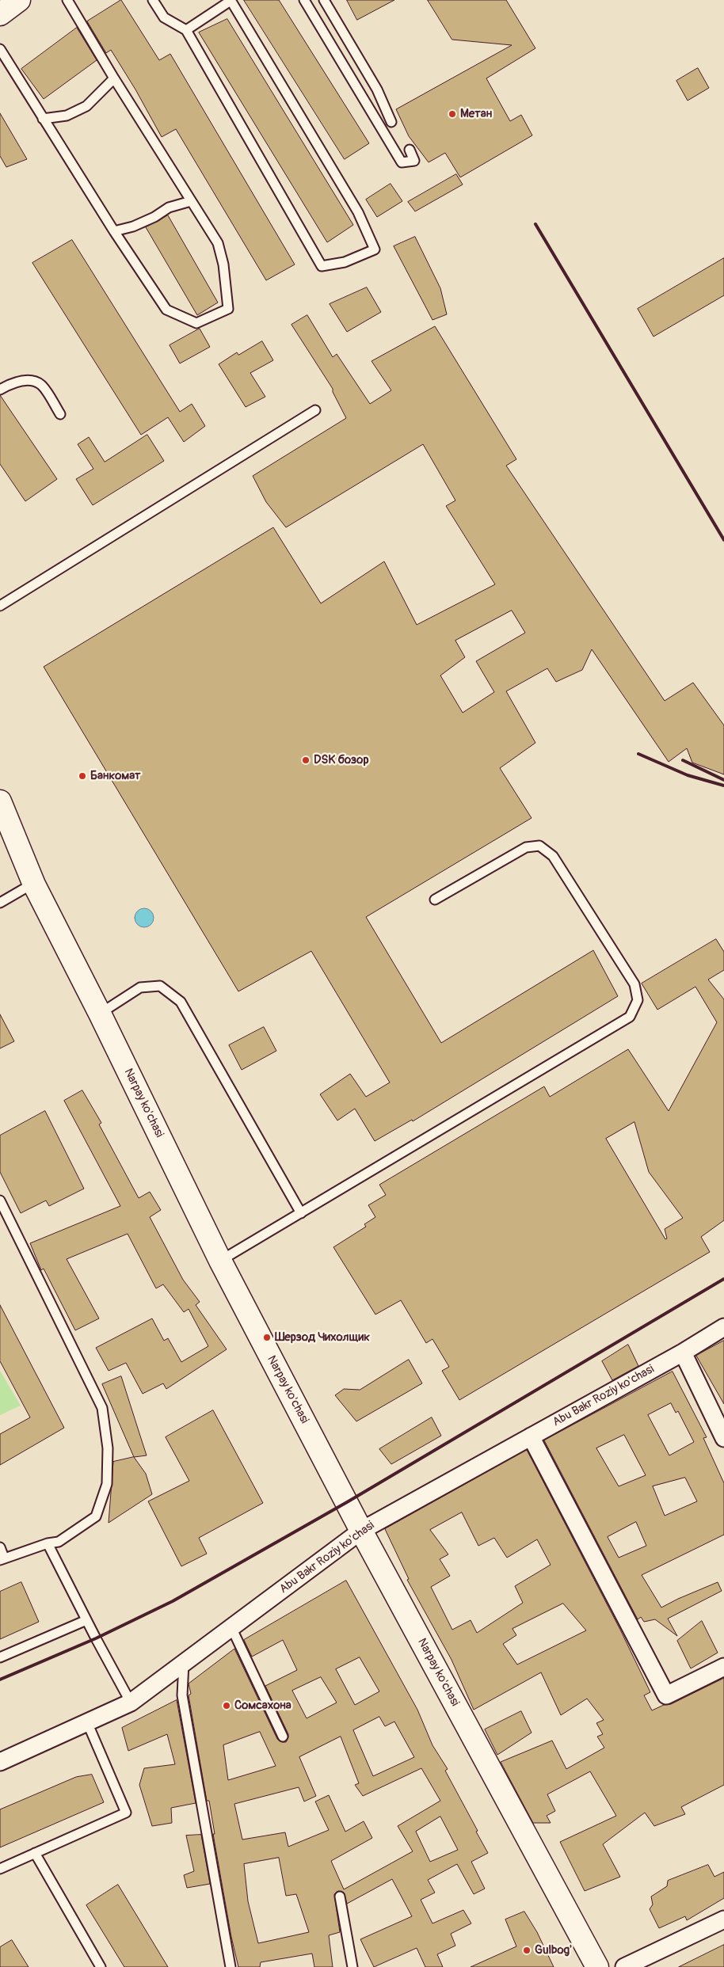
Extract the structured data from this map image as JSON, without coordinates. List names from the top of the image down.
{
  "streets": {
    "main road": ["Narpay ko'chasi"],
    "street": ["Abu Bakr Roziy ko'chasi"]
  },
  "crossings": [
    ["Narpay ko'chasi", "Abu Bakr Roziy ko'chasi"]
  ],
  "places": [
    "Метан",
    "DSK бозор",
    "Банкомат",
    "Шерзод Чихолщик",
    "Сомсахона",
    "Gulbog'"
  ]
}
